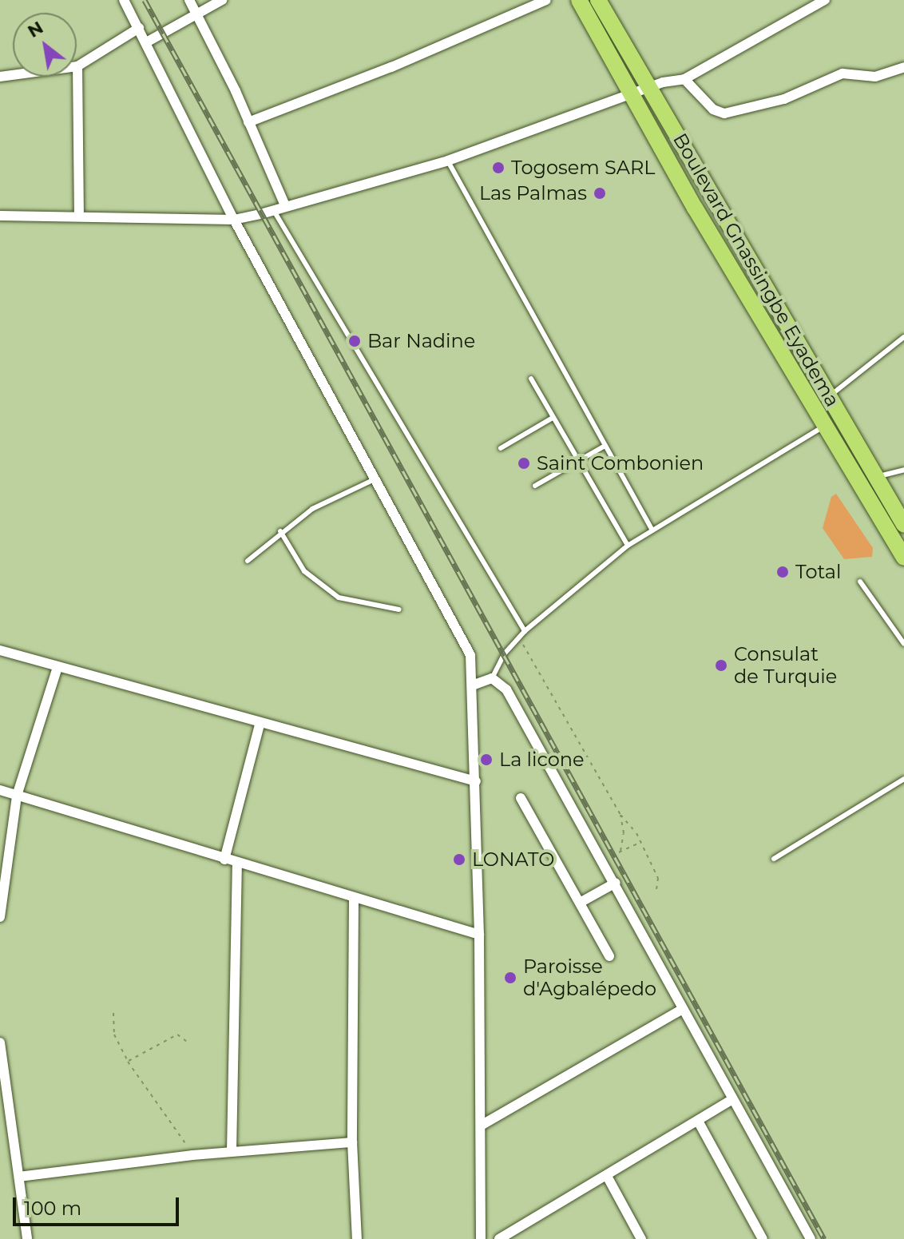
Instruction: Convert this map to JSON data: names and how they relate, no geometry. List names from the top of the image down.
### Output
{
  "streets": {
    "highway": ["Boulevard Gnassingbe Eyadema"]
  },
  "places": [
    "Togosem SARL",
    "Las Palmas",
    "Bar Nadine",
    "Saint Combonien",
    "Total",
    "Consulat de Turquie",
    "La licone",
    "LONATO",
    "Paroisse d'Agbalépedo"
  ],
  "scale_bar": "100 m",
  "north": "top left"
}
